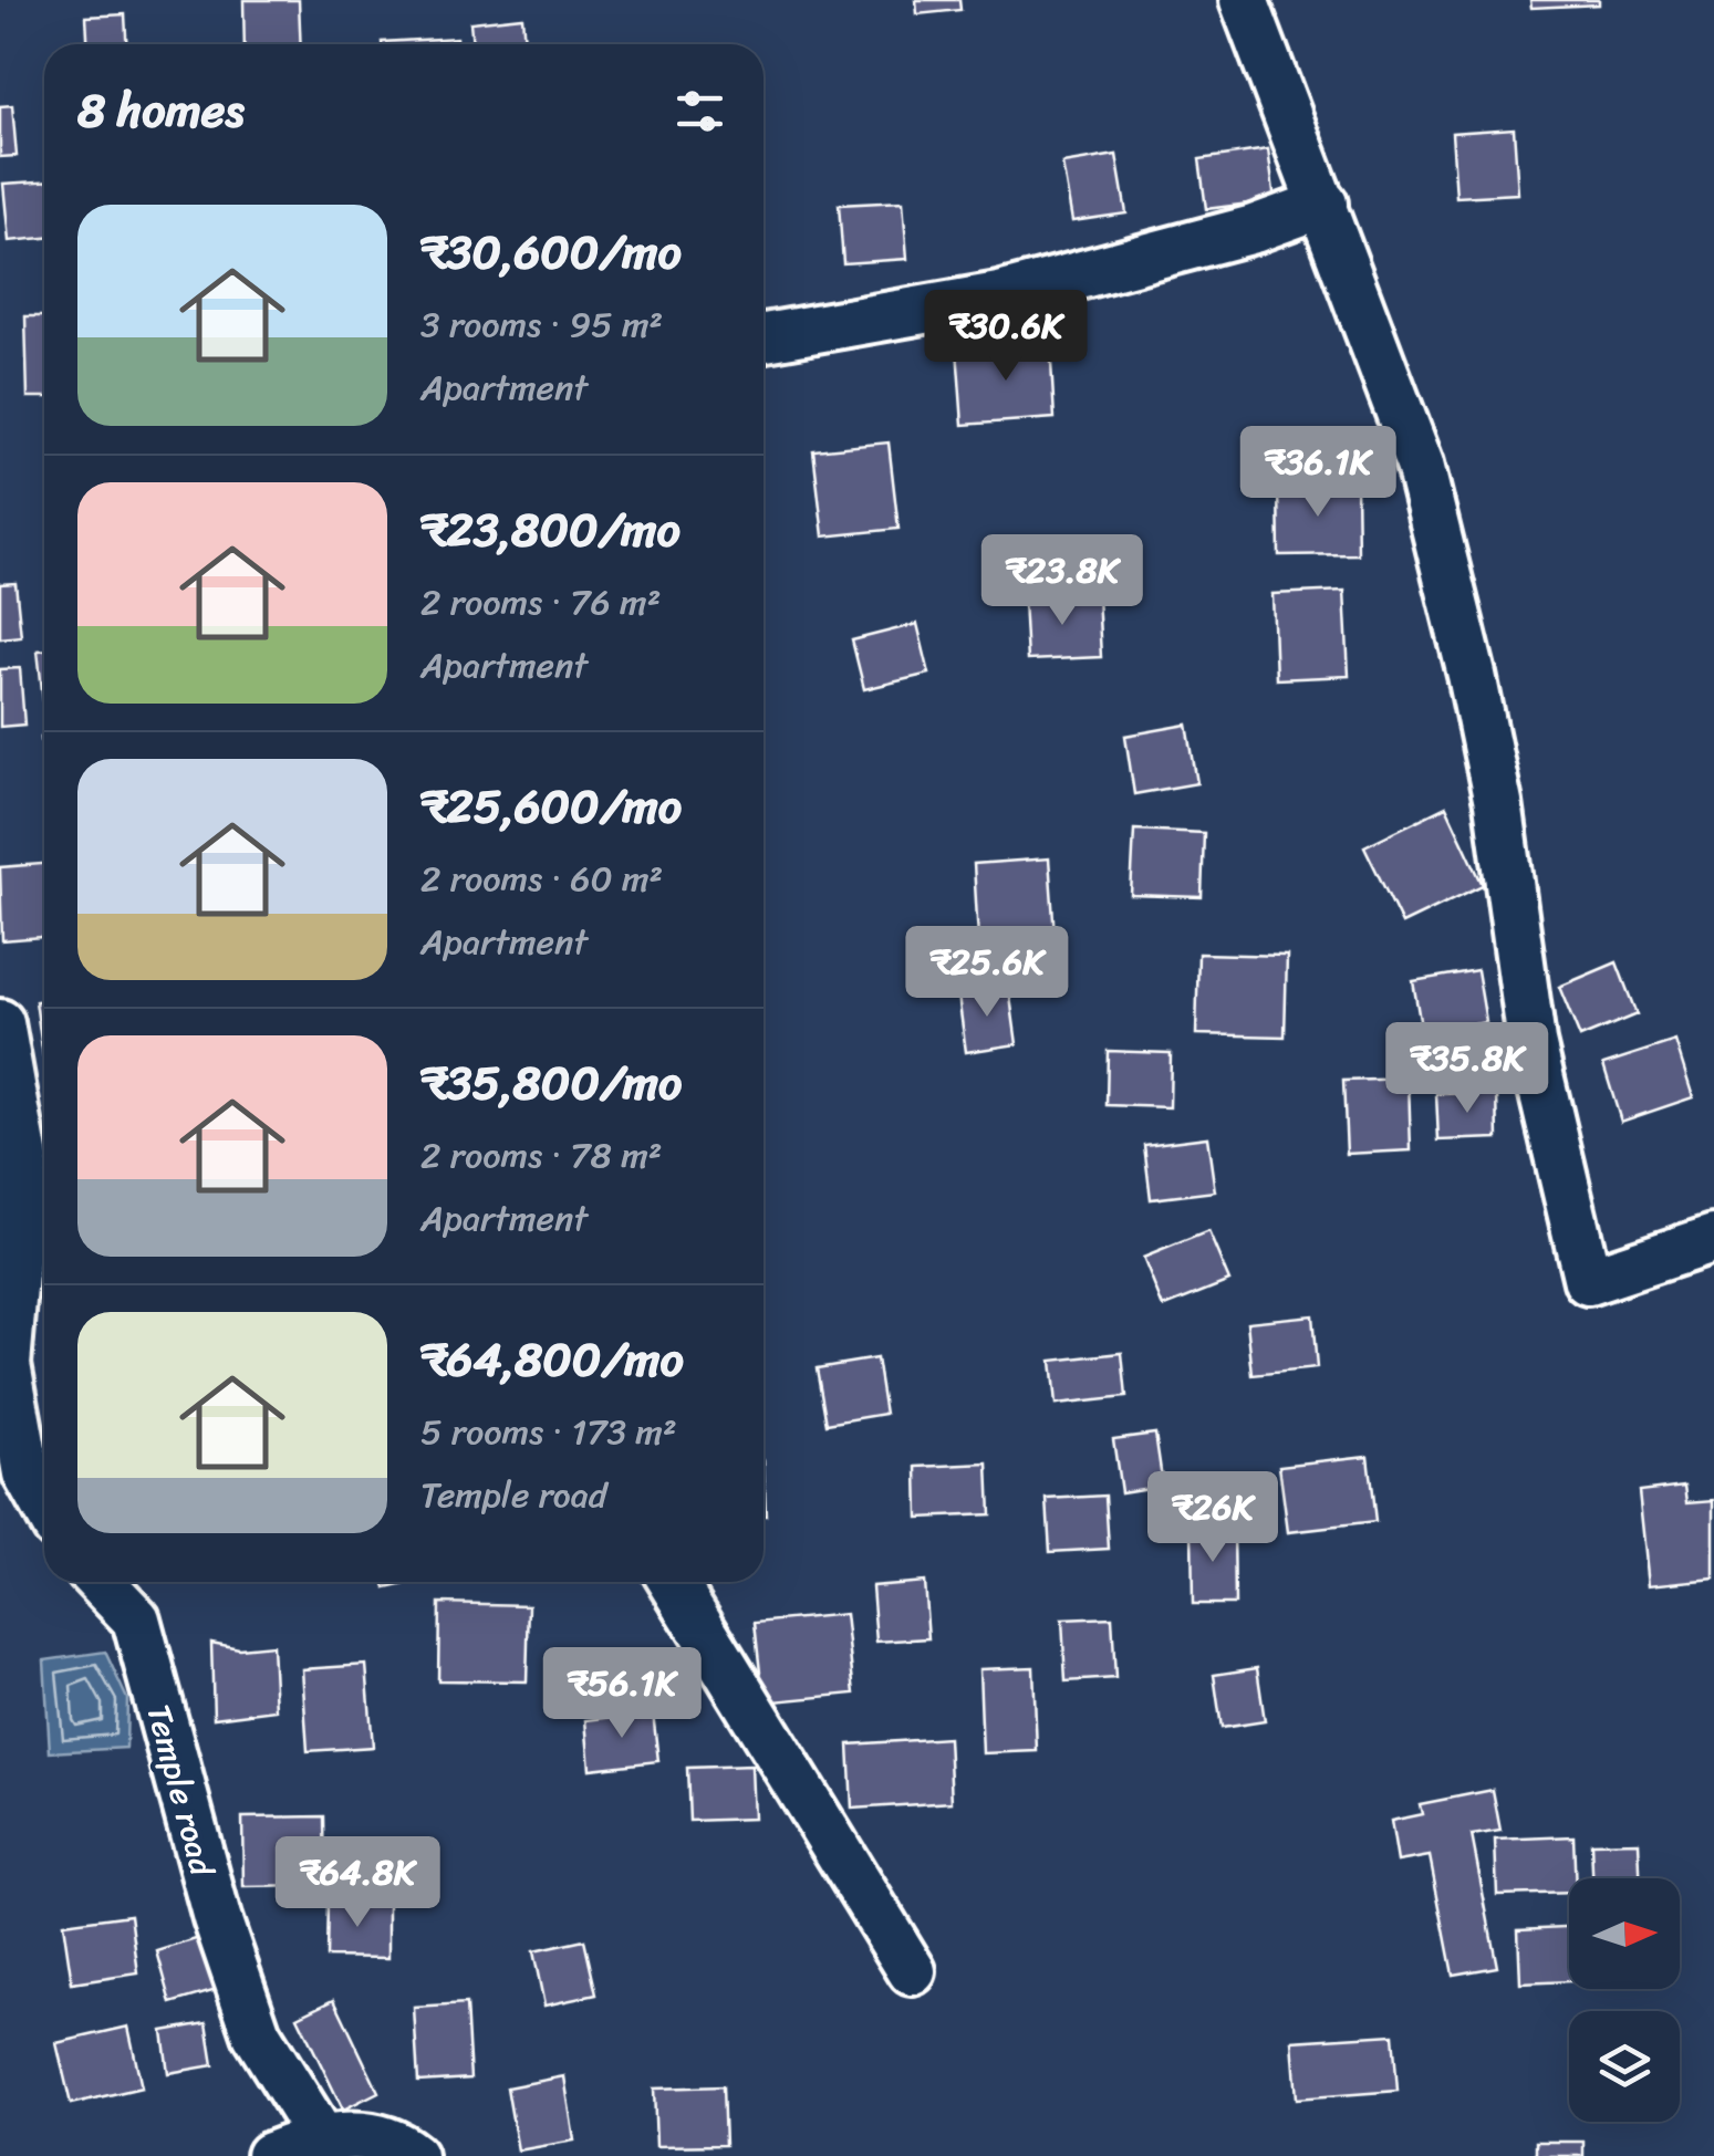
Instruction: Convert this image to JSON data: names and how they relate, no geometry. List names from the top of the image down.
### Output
{
  "streets": {
    "street": ["Temple road"]
  },
  "north": "right",
  "page": {
    "heading": "8 homes",
    "list": [
      {
        "name": "₹30,600/mo",
        "note": "3 rooms · 95 m² · Apartment"
      },
      {
        "name": "₹23,800/mo",
        "note": "2 rooms · 76 m² · Apartment"
      },
      {
        "name": "₹25,600/mo",
        "note": "2 rooms · 60 m² · Apartment"
      },
      {
        "name": "₹35,800/mo",
        "note": "2 rooms · 78 m² · Apartment"
      },
      {
        "name": "₹64,800/mo",
        "note": "5 rooms · 173 m² · Temple road"
      }
    ],
    "price": [
      "₹30.6K",
      "₹36.1K",
      "₹23.8K",
      "₹25.6K",
      "₹35.8K",
      "₹26K",
      "₹56.1K",
      "₹64.8K"
    ]
  }
}
